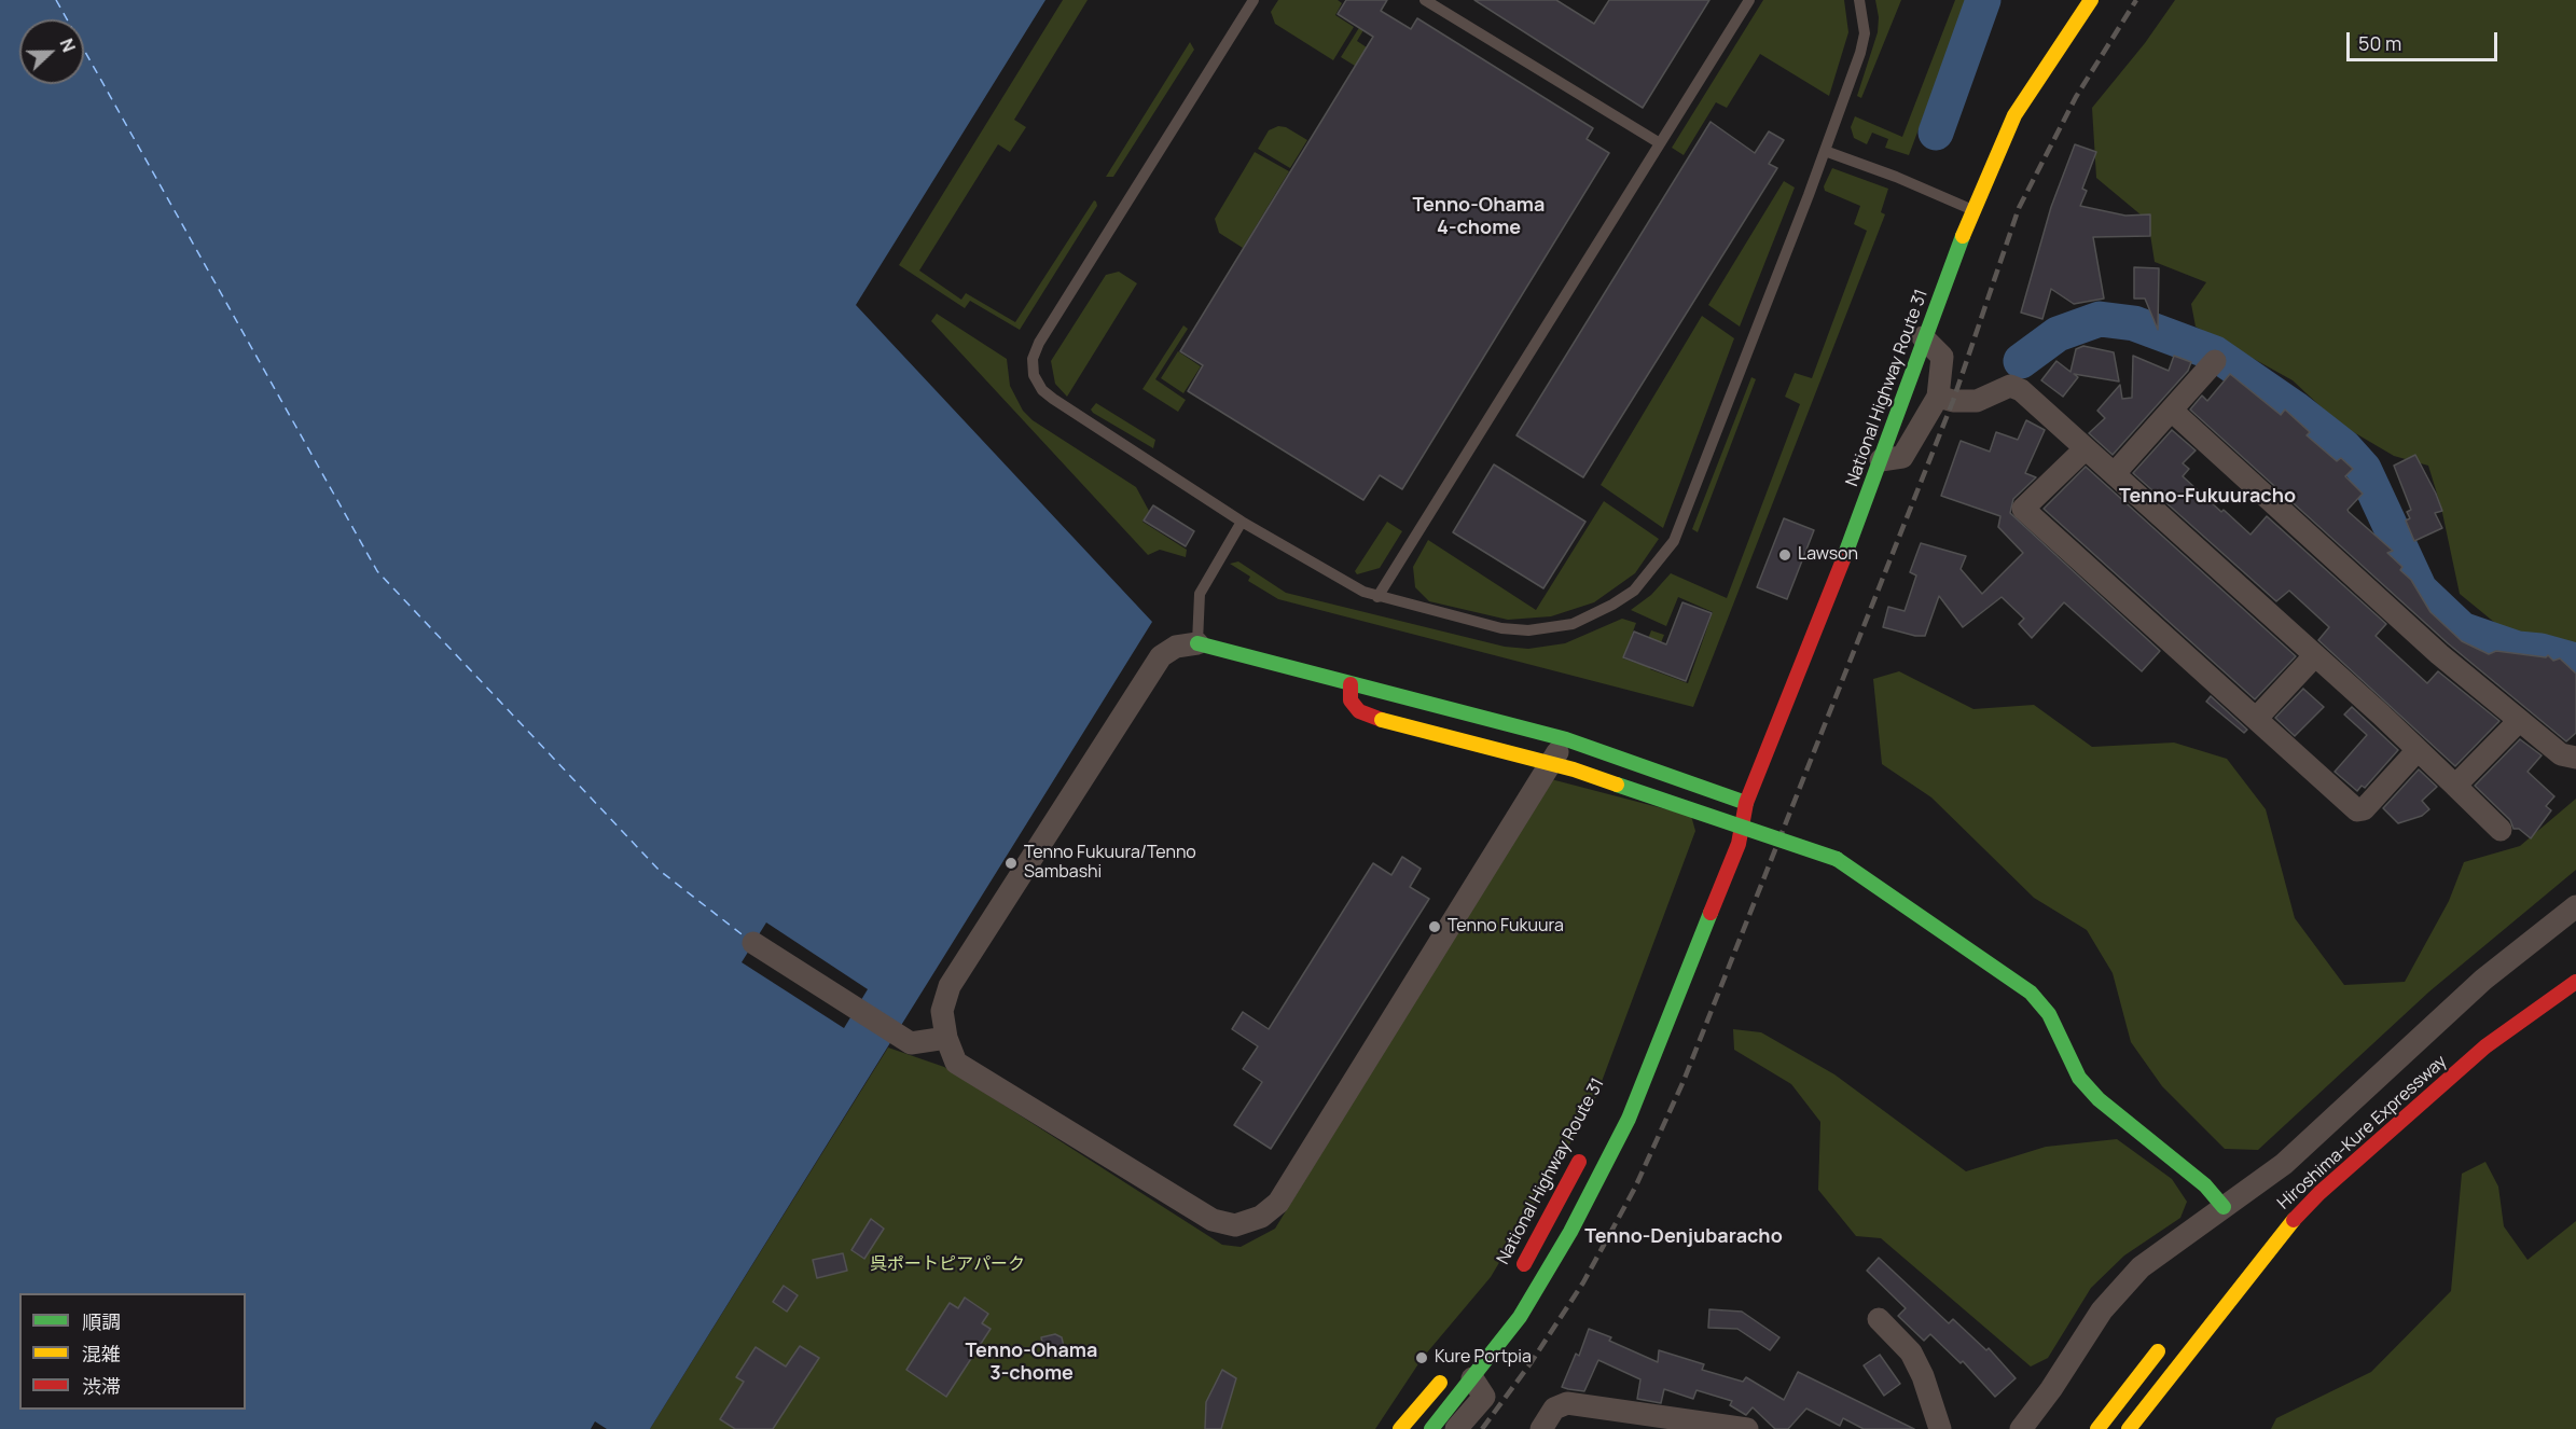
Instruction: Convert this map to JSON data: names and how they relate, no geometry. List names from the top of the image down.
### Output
{
  "streets": {
    "main road": ["National Highway Route 31", "Hiroshima-Kure Expressway"]
  },
  "districts": [
    "Tenno-Ohama 4-chome",
    "Tenno-Fukuuracho",
    "Tenno-Denjubaracho",
    "Tenno-Ohama 3-chome"
  ],
  "parks": ["呉ポートピアパーク"],
  "places": [
    "Lawson",
    "Tenno Fukuura/Tenno Sambashi",
    "Tenno Fukuura",
    "Kure Portpia"
  ],
  "legend": ["順調", "混雑", "渋滞"],
  "scale_bar": "50 m",
  "north": "right"
}
